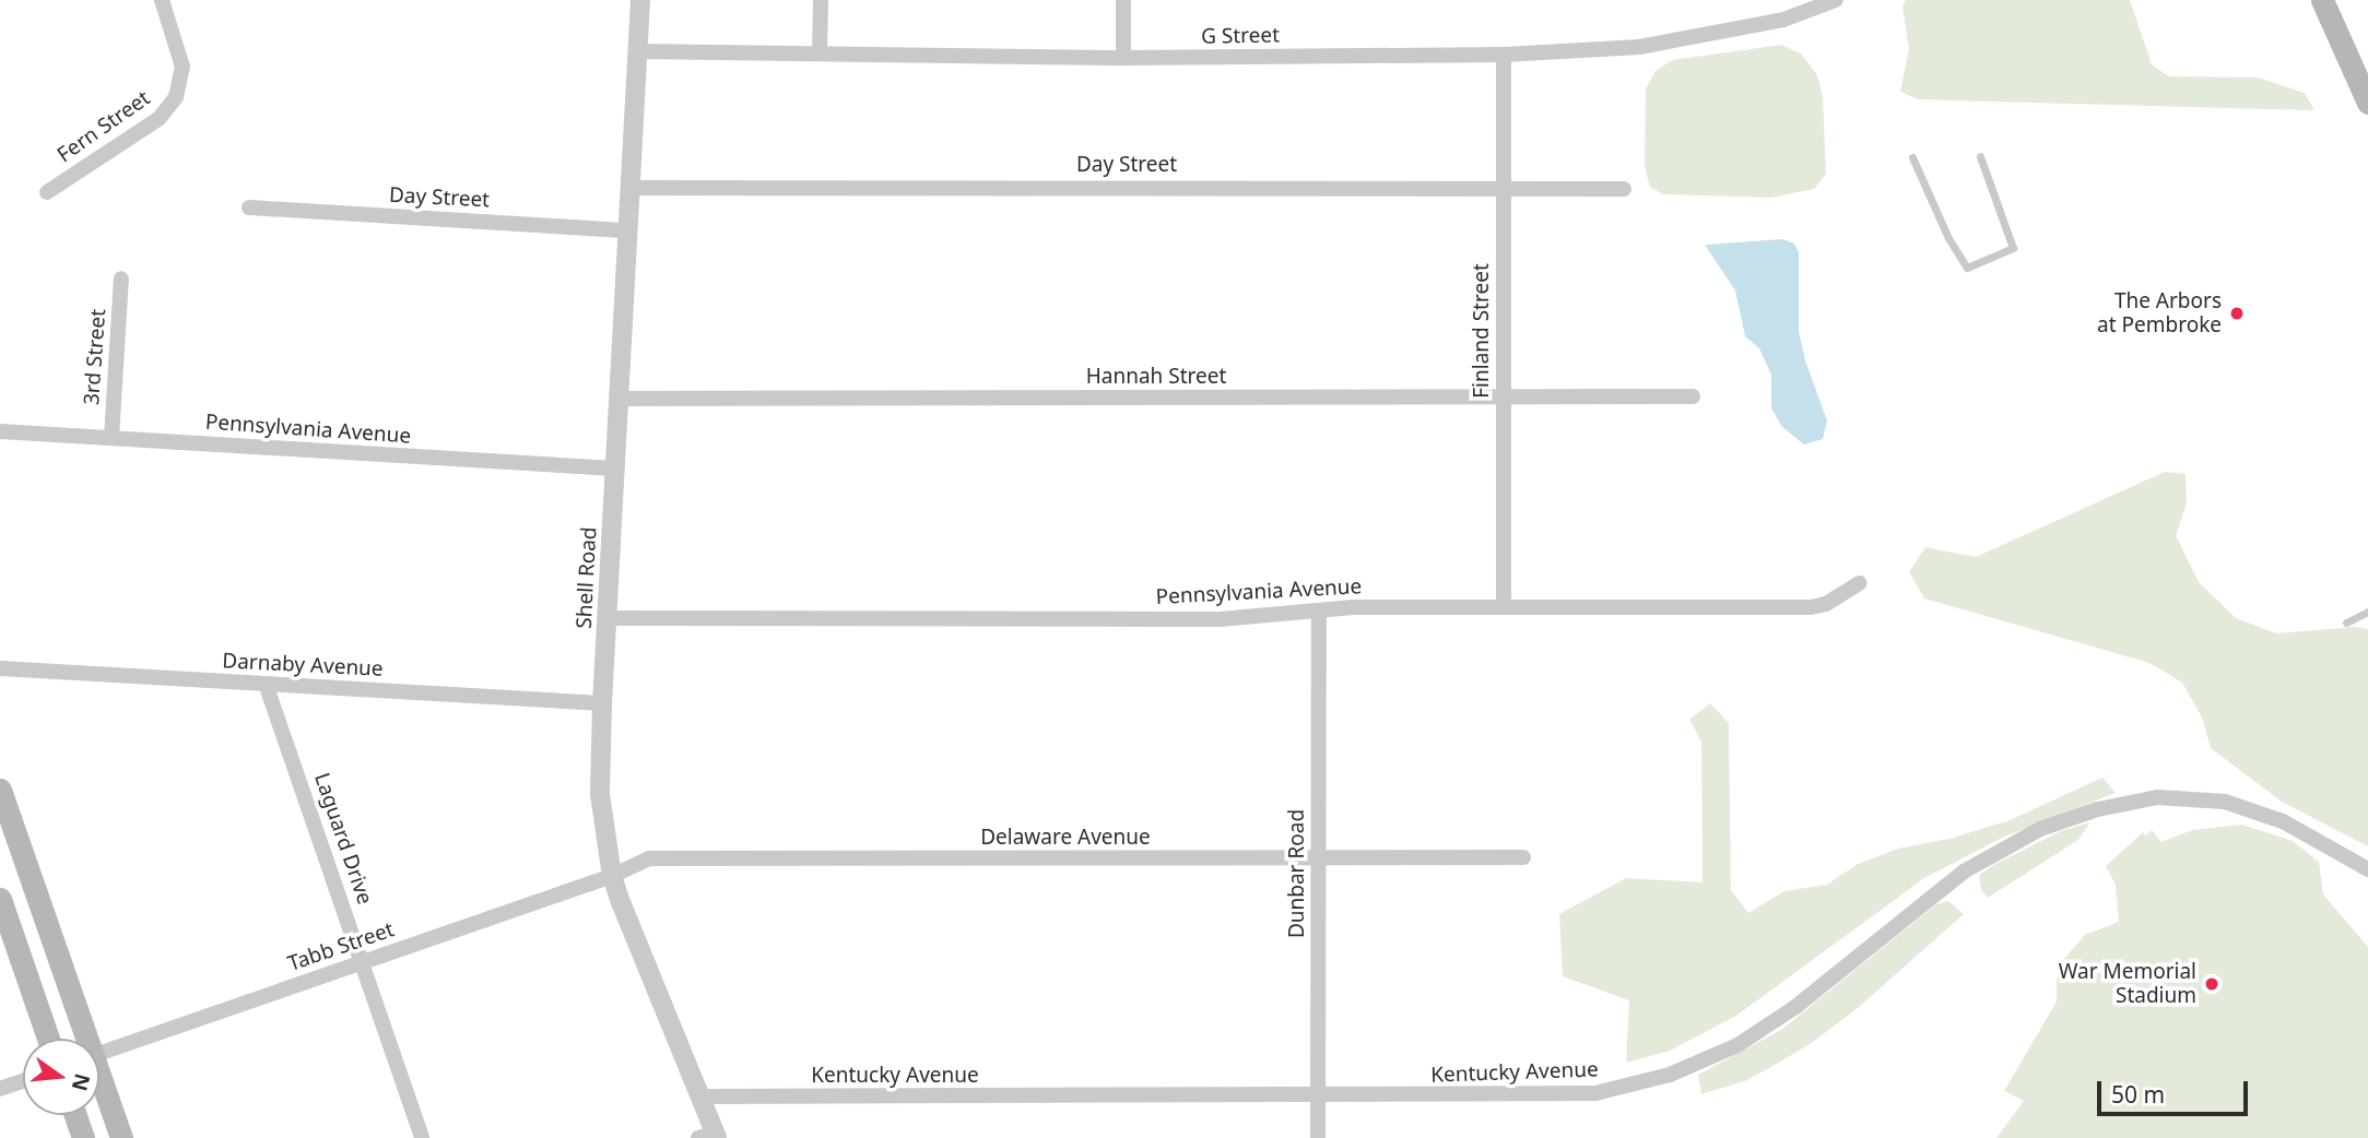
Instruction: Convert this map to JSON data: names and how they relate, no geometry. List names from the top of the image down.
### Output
{
  "streets": {
    "street": [
      "G Street",
      "Fern Street",
      "Day Street",
      "Finland Street",
      "3rd Street",
      "Hannah Street",
      "Pennsylvania Avenue",
      "Shell Road",
      "Darnaby Avenue",
      "Delaware Avenue",
      "Laguard Drive",
      "Dunbar Road",
      "Tabb Street",
      "Kentucky Avenue"
    ]
  },
  "crossings": [
    ["G Street", "Finland Street"],
    ["G Street", "Shell Road"],
    ["Day Street", "Finland Street"],
    ["Day Street", "Shell Road"],
    ["Finland Street", "Hannah Street"],
    ["Finland Street", "Pennsylvania Avenue"],
    ["3rd Street", "Pennsylvania Avenue"],
    ["Hannah Street", "Shell Road"],
    ["Pennsylvania Avenue", "Shell Road"],
    ["Pennsylvania Avenue", "Dunbar Road"],
    ["Shell Road", "Darnaby Avenue"],
    ["Shell Road", "Delaware Avenue"],
    ["Shell Road", "Tabb Street"],
    ["Shell Road", "Kentucky Avenue"],
    ["Darnaby Avenue", "Laguard Drive"],
    ["Delaware Avenue", "Dunbar Road"],
    ["Delaware Avenue", "Tabb Street"],
    ["Laguard Drive", "Tabb Street"],
    ["Dunbar Road", "Kentucky Avenue"]
  ],
  "places": ["The Arbors at Pembroke", "War Memorial Stadium"],
  "scale_bar": "50 m",
  "north": "right"
}
